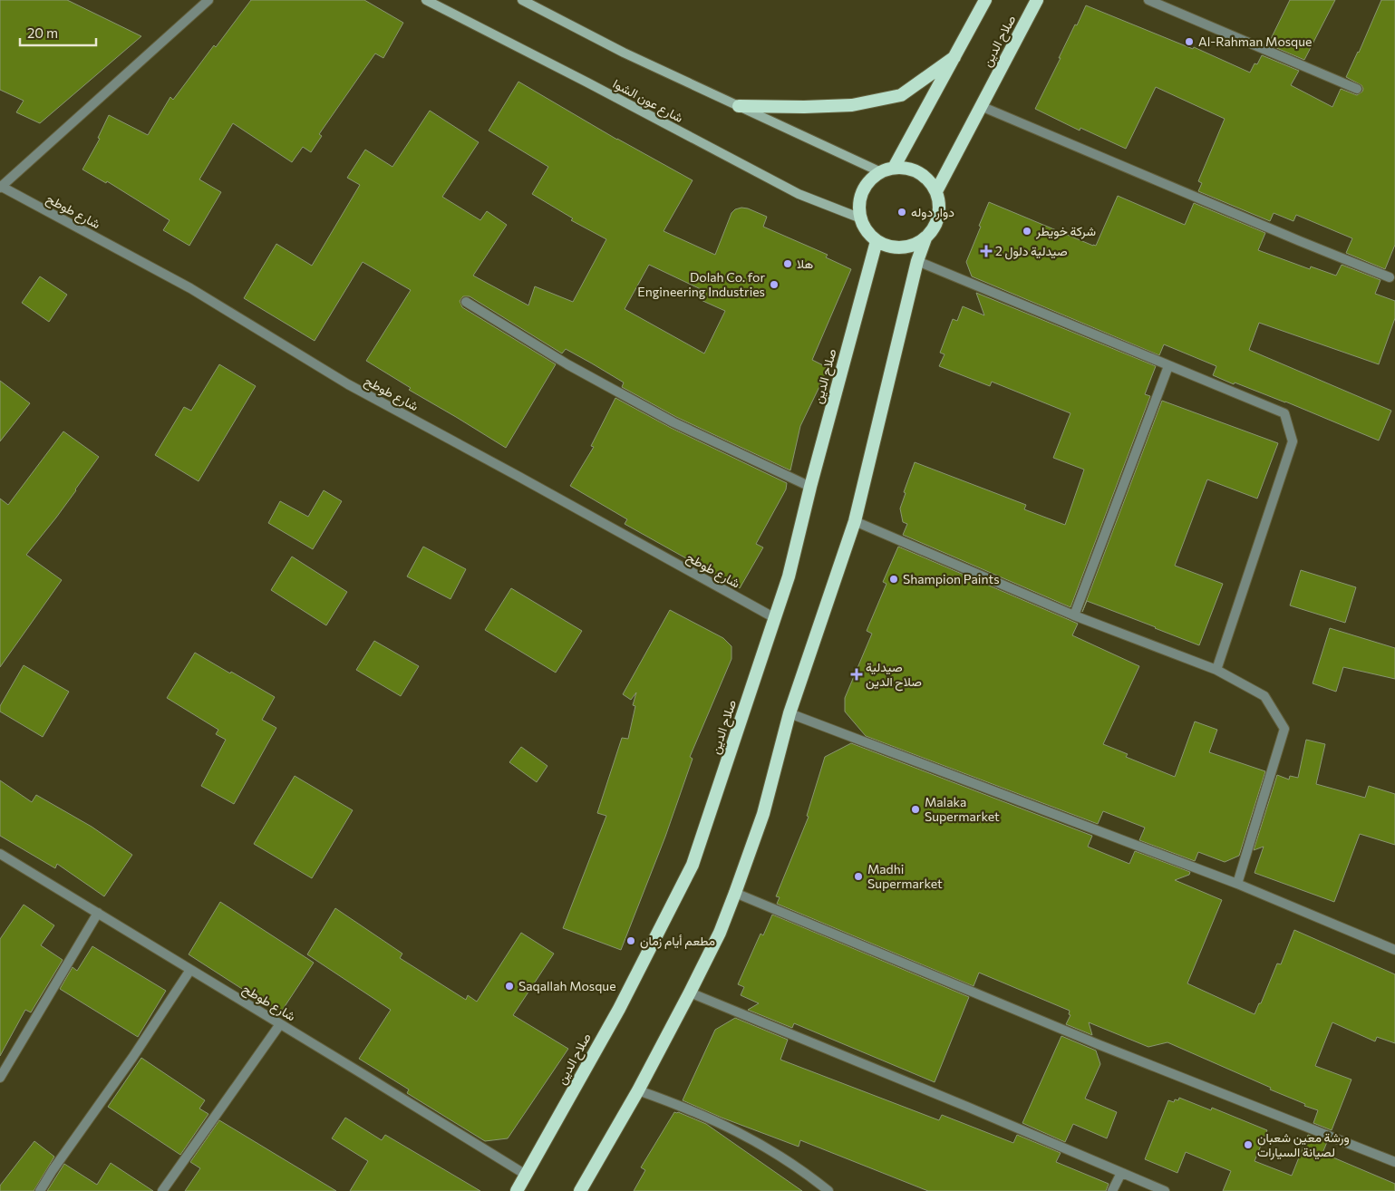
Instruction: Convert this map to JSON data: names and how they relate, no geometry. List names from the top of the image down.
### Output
{
  "streets": {
    "highway": ["صلاح الدين"],
    "main road": ["شارع عون الشوا"],
    "street": ["شارع طوطح"]
  },
  "crossings": [
    ["صلاح الدين", "شارع عون الشوا"],
    ["صلاح الدين", "شارع طوطح"]
  ],
  "places": {
    "other": [
      "Al-Rahman Mosque",
      "دوار دوله",
      "شركة خويطر",
      "هلا",
      "Dolah Co. for Engineering Industries",
      "Shampion Paints",
      "Malaka Supermarket",
      "Madhi Supermarket",
      "مطعم أيام زمان",
      "Saqallah Mosque",
      "ورشة معين شعبان لصيانة السيارات"
    ],
    "health": ["صيدلية دلول 2", "صيدلية صلاح الدين"]
  },
  "scale_bar": "20 m"
}
